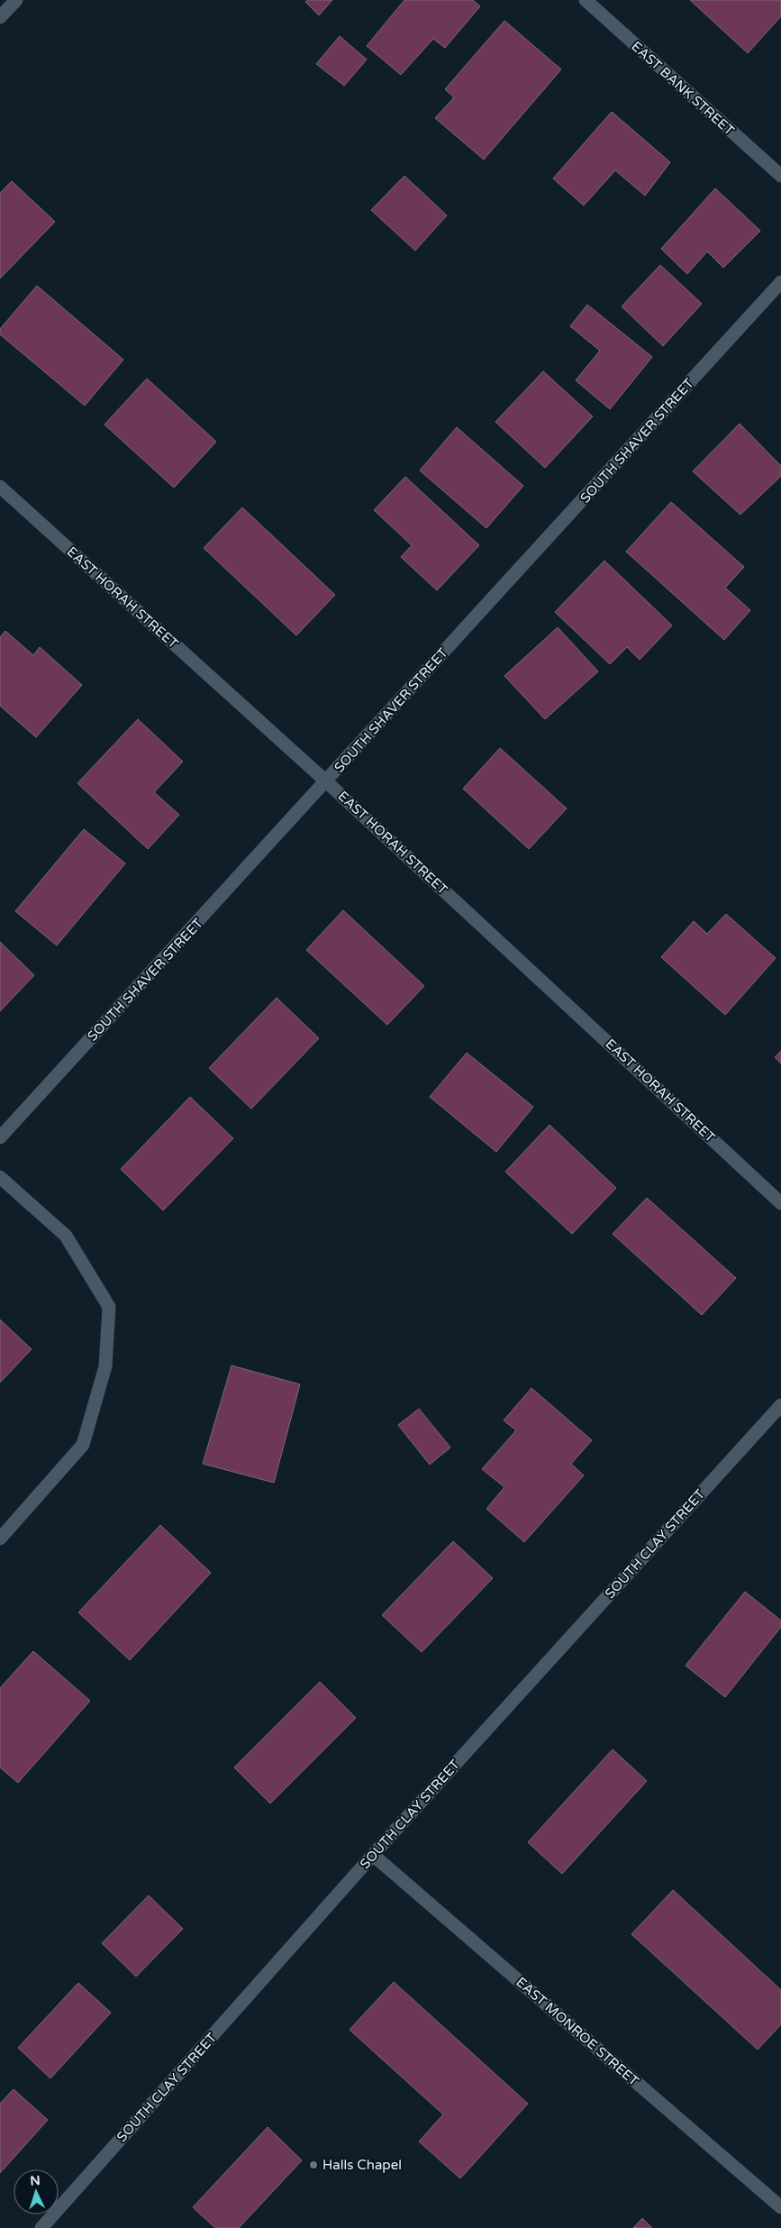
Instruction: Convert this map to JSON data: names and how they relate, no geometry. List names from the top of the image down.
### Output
{
  "streets": {
    "street": [
      "EAST BANK STREET",
      "SOUTH SHAVER STREET",
      "EAST HORAH STREET",
      "SOUTH CLAY STREET",
      "EAST MONROE STREET"
    ]
  },
  "crossings": [
    ["SOUTH SHAVER STREET", "EAST HORAH STREET"],
    ["SOUTH CLAY STREET", "EAST MONROE STREET"]
  ],
  "places": ["Halls Chapel"],
  "north": "top"
}
